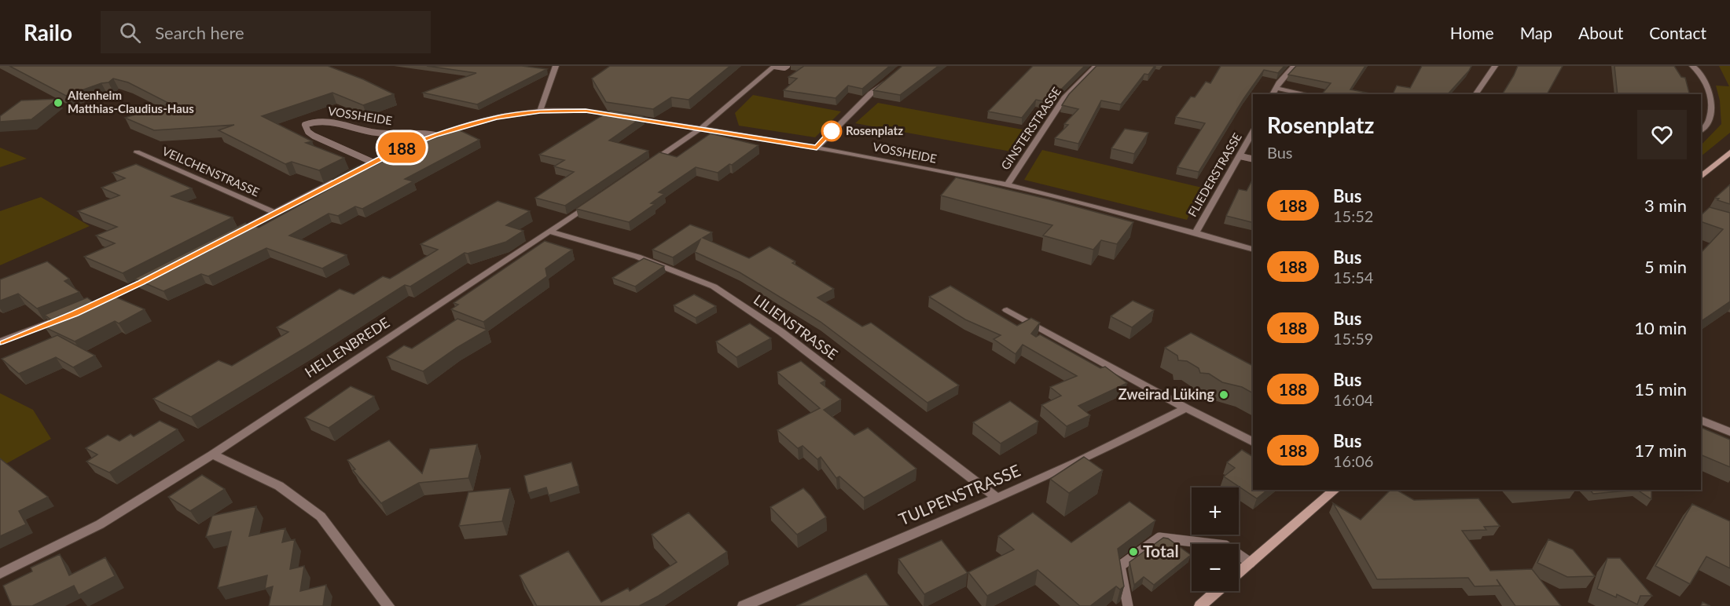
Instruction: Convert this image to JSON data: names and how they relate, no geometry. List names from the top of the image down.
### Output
{
  "streets": {
    "street": [
      "VOSSHEIDE",
      "GINSTERSTRASSE",
      "VEILCHENSTRASSE",
      "FLIEDERSTRASSE",
      "LILIENSTRASSE",
      "HELLENBREDE",
      "TULPENSTRASSE"
    ]
  },
  "crossings": [
    ["VOSSHEIDE", "GINSTERSTRASSE"],
    ["VOSSHEIDE", "VEILCHENSTRASSE"],
    ["VOSSHEIDE", "FLIEDERSTRASSE"],
    ["LILIENSTRASSE", "HELLENBREDE"],
    ["LILIENSTRASSE", "TULPENSTRASSE"]
  ],
  "places": [
    "Altenheim Matthias-Claudius-Haus",
    "Rosenplatz",
    "Zweirad Lüking",
    "Total"
  ],
  "lines": ["bus line 188"],
  "page": {
    "header": "Railo",
    "search": "Search here",
    "nav": [
      "Home",
      "Map",
      "About",
      "Contact"
    ],
    "on_map": "188",
    "heading": ["Rosenplatz", "Bus"],
    "list": [
      {
        "mark": "188",
        "name": "Bus",
        "note": "15:52",
        "value": "3 min"
      },
      {
        "mark": "188",
        "name": "Bus",
        "note": "15:54",
        "value": "5 min"
      },
      {
        "mark": "188",
        "name": "Bus",
        "note": "15:59",
        "value": "10 min"
      },
      {
        "mark": "188",
        "name": "Bus",
        "note": "16:04",
        "value": "15 min"
      },
      {
        "mark": "188",
        "name": "Bus",
        "note": "16:06",
        "value": "17 min"
      }
    ],
    "map_buttons": ["+", "−"]
  }
}
